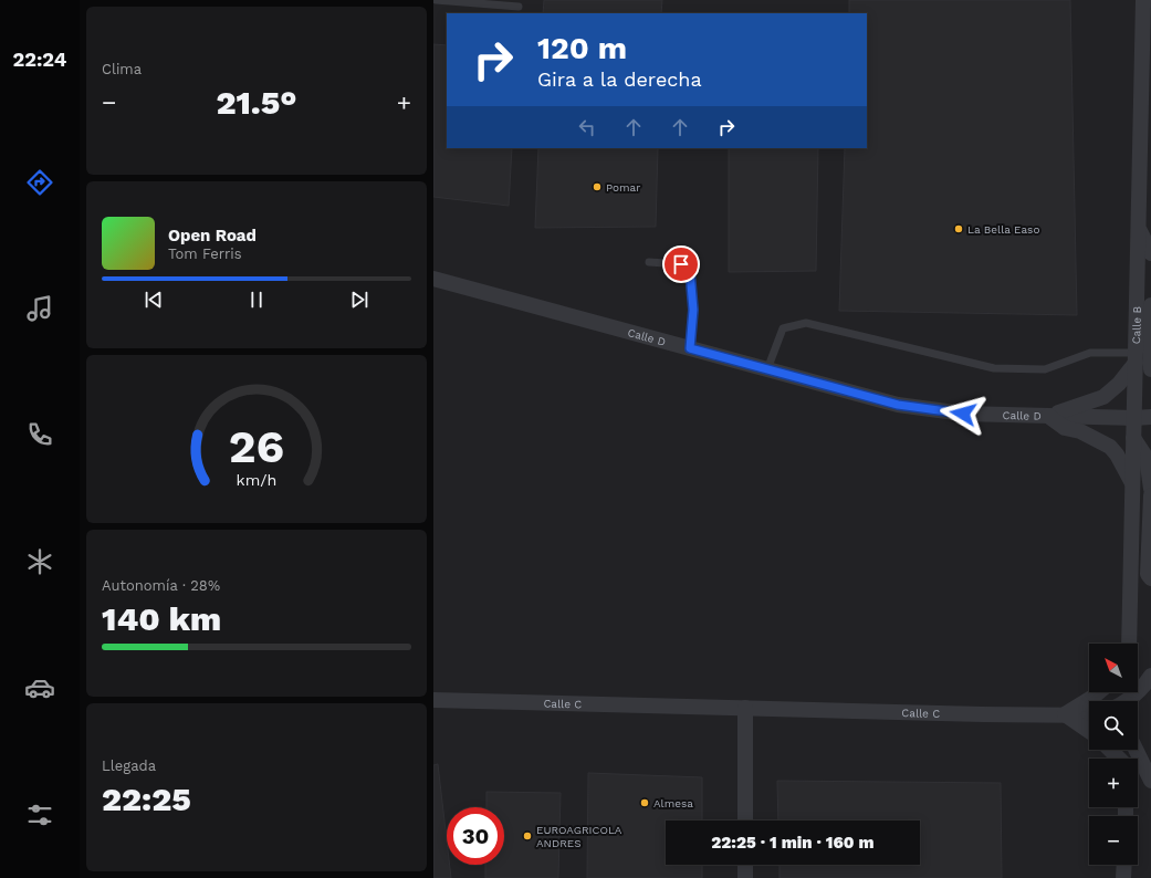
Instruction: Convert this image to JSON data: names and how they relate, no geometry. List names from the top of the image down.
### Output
{
  "streets": {
    "street": ["Calle B", "Calle D", "Calle C"]
  },
  "crossings": [
    ["Calle B", "Calle D"]
  ],
  "places": [
    "Pomar",
    "La Bella Easo",
    "Almesa",
    "EUROAGRICOLA ANDRES"
  ],
  "north": "top left",
  "page": {
    "tabs": "22:24",
    "tile": [
      "Clima",
      ["Autonomía · 28%", "140 km"],
      ["Llegada", "22:25"]
    ],
    "turn": ["120 m", "Gira a la derecha"],
    "heat": ["−", "21.5°", "+"],
    "song": ["Open Road", "Tom Ferris"],
    "map_buttons": ["+", "−"],
    "limit": "30",
    "trip": "22:25 · 1 min · 160 m",
    "gauge": ["26", "km/h"]
  }
}
